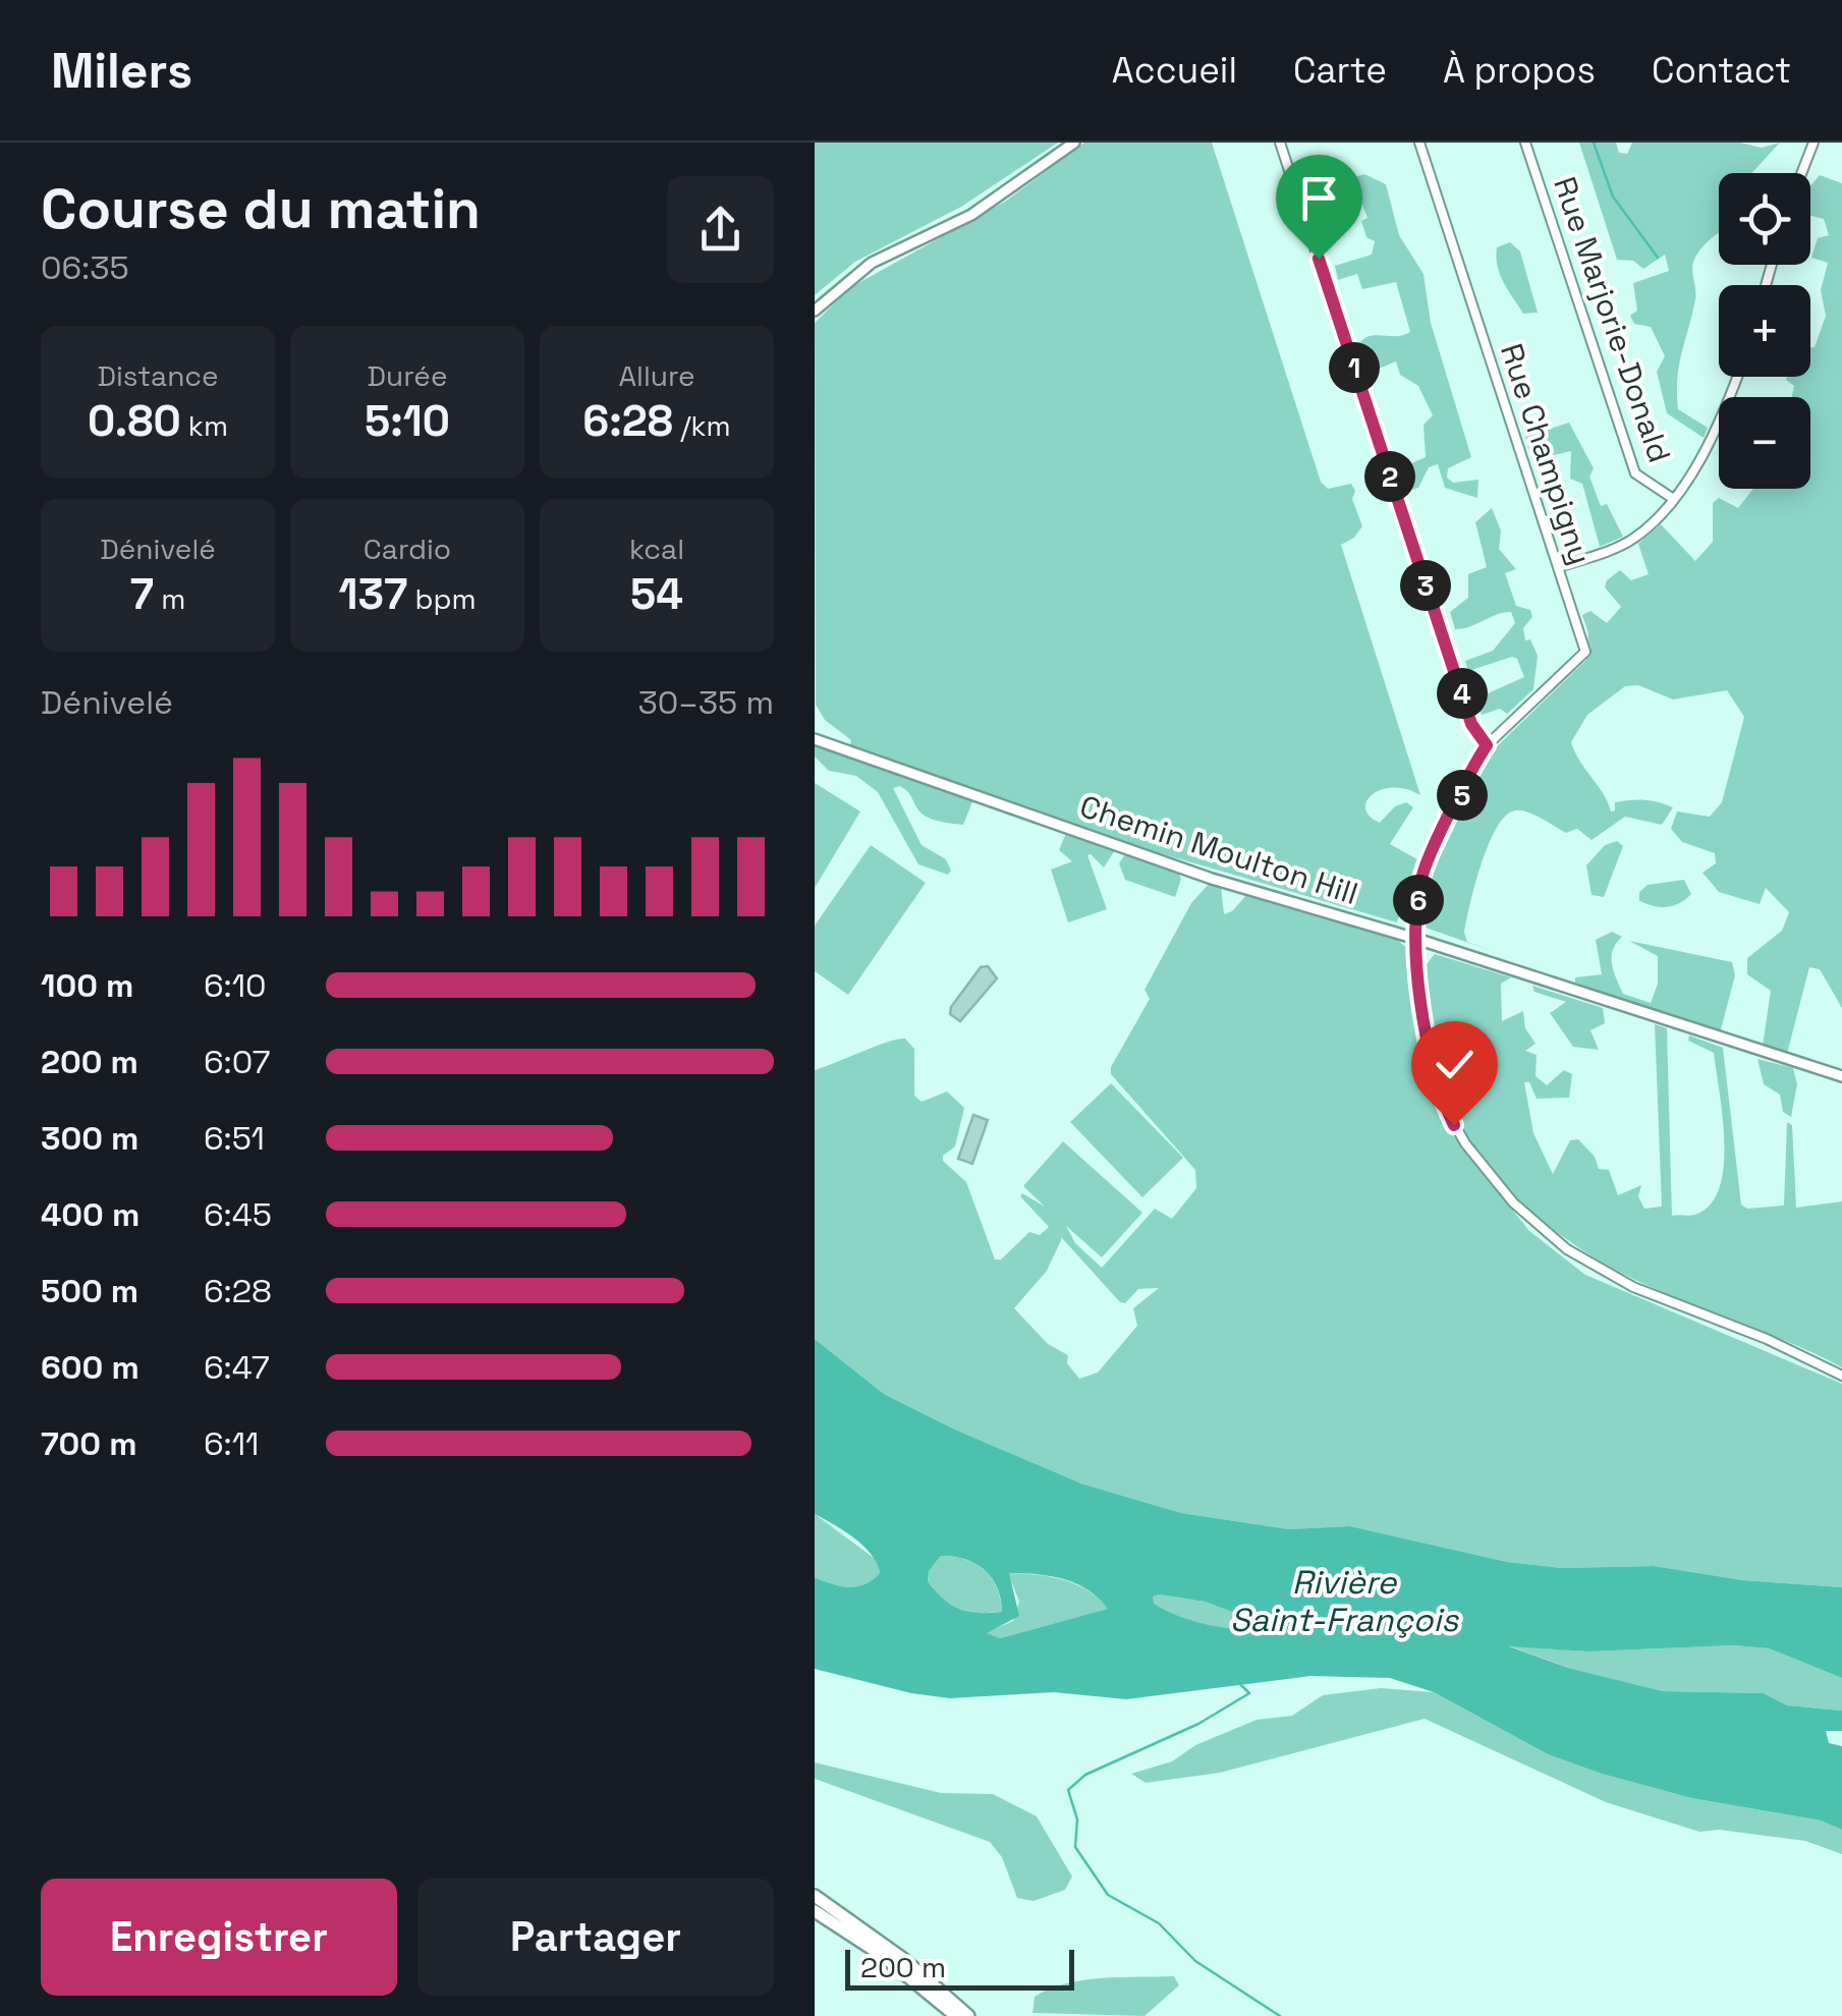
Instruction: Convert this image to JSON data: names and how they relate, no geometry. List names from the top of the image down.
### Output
{
  "streets": {
    "street": ["Rue Marjorie-Donald", "Rue Champigny", "Chemin Moulton Hill"]
  },
  "water": ["Rivière Saint-François"],
  "scale_bar": "200 m",
  "page": {
    "header": "Milers",
    "nav": [
      "Accueil",
      "Carte",
      "À propos",
      "Contact"
    ],
    "heading": ["Course du matin", "06:35"],
    "map_buttons": ["+", "−"],
    "stats": [
      ["Distance", "0.80 km"],
      ["Durée", "5:10"],
      ["Allure", "6:28 /km"],
      ["Dénivelé", "7 m"],
      ["Cardio", "137 bpm"],
      ["kcal", "54"]
    ],
    "pins": [
      "1",
      "2",
      "3",
      "4",
      "5",
      "6"
    ],
    "chart": ["Dénivelé", "30–35 m"],
    "list": [
      {
        "name": "100 m",
        "note": "6:10"
      },
      {
        "name": "200 m",
        "note": "6:07"
      },
      {
        "name": "300 m",
        "note": "6:51"
      },
      {
        "name": "400 m",
        "note": "6:45"
      },
      {
        "name": "500 m",
        "note": "6:28"
      },
      {
        "name": "600 m",
        "note": "6:47"
      },
      {
        "name": "700 m",
        "note": "6:11"
      }
    ],
    "buttons": ["Enregistrer", "Partager"],
    "scale": "200 m"
  }
}
